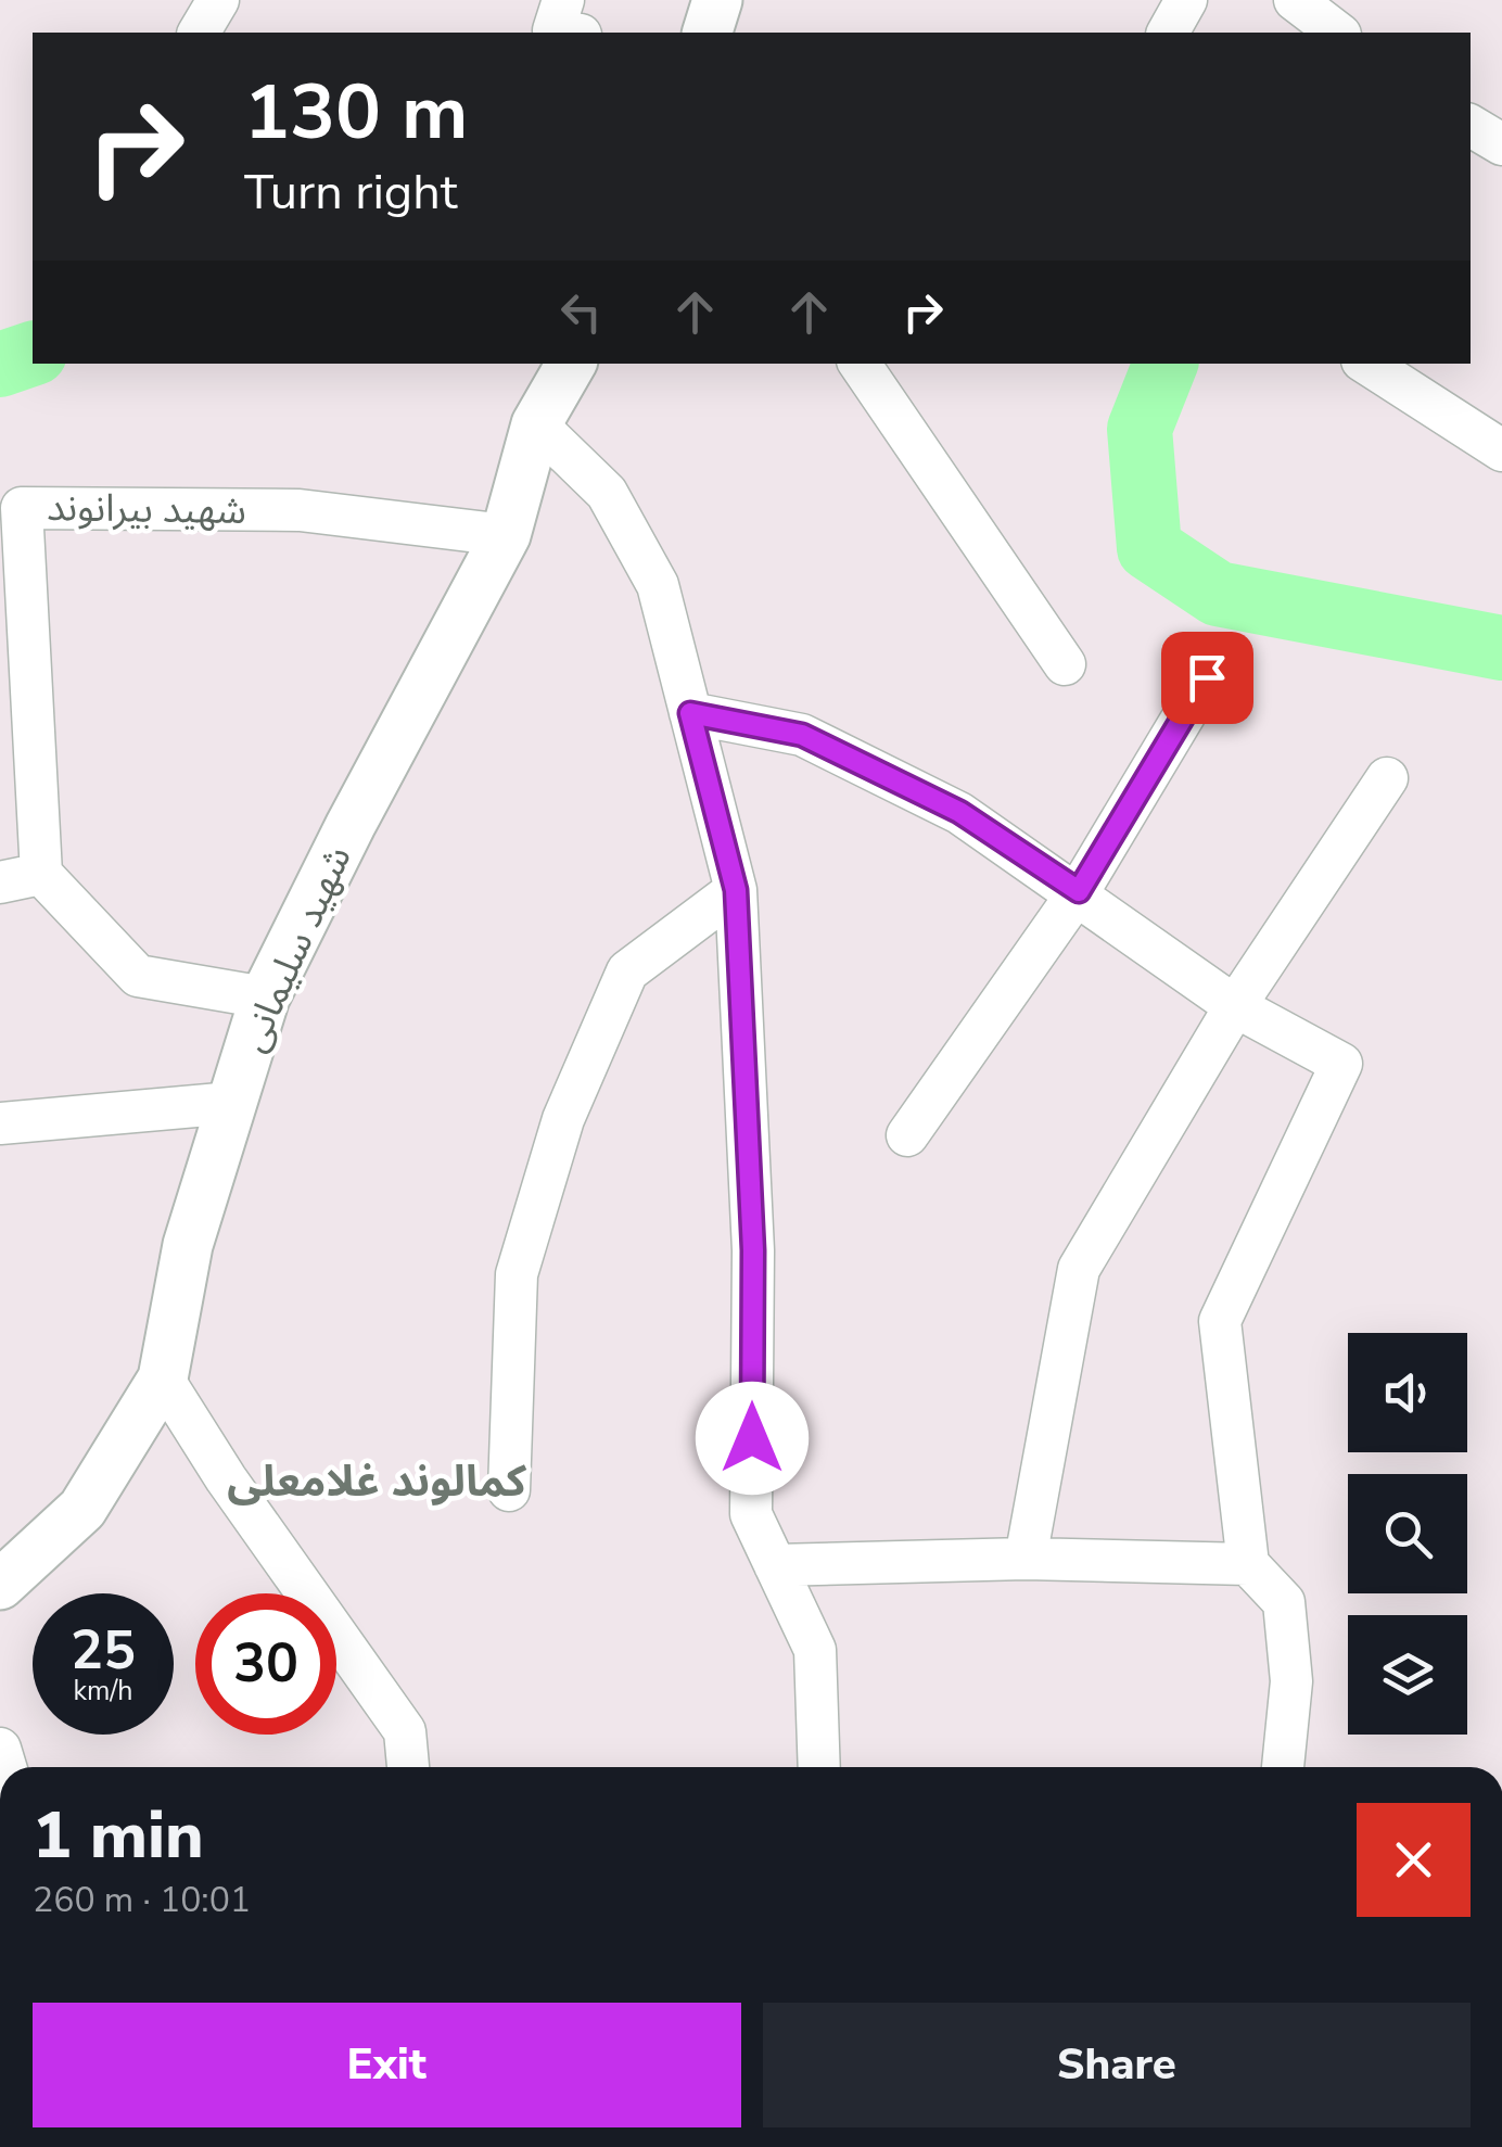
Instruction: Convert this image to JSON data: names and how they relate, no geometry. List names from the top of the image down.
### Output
{
  "streets": {
    "street": ["شهید بیرانوند", "شهید سلیمانی"]
  },
  "crossings": [
    ["شهید بیرانوند", "شهید سلیمانی"]
  ],
  "districts": ["کمالوند غلامعلی"],
  "page": {
    "turn": ["130 m", "Turn right"],
    "speed": "25 km/h",
    "limit": "30",
    "heading": ["1 min", "260 m · 10:01"],
    "buttons": ["Exit", "Share"]
  }
}
